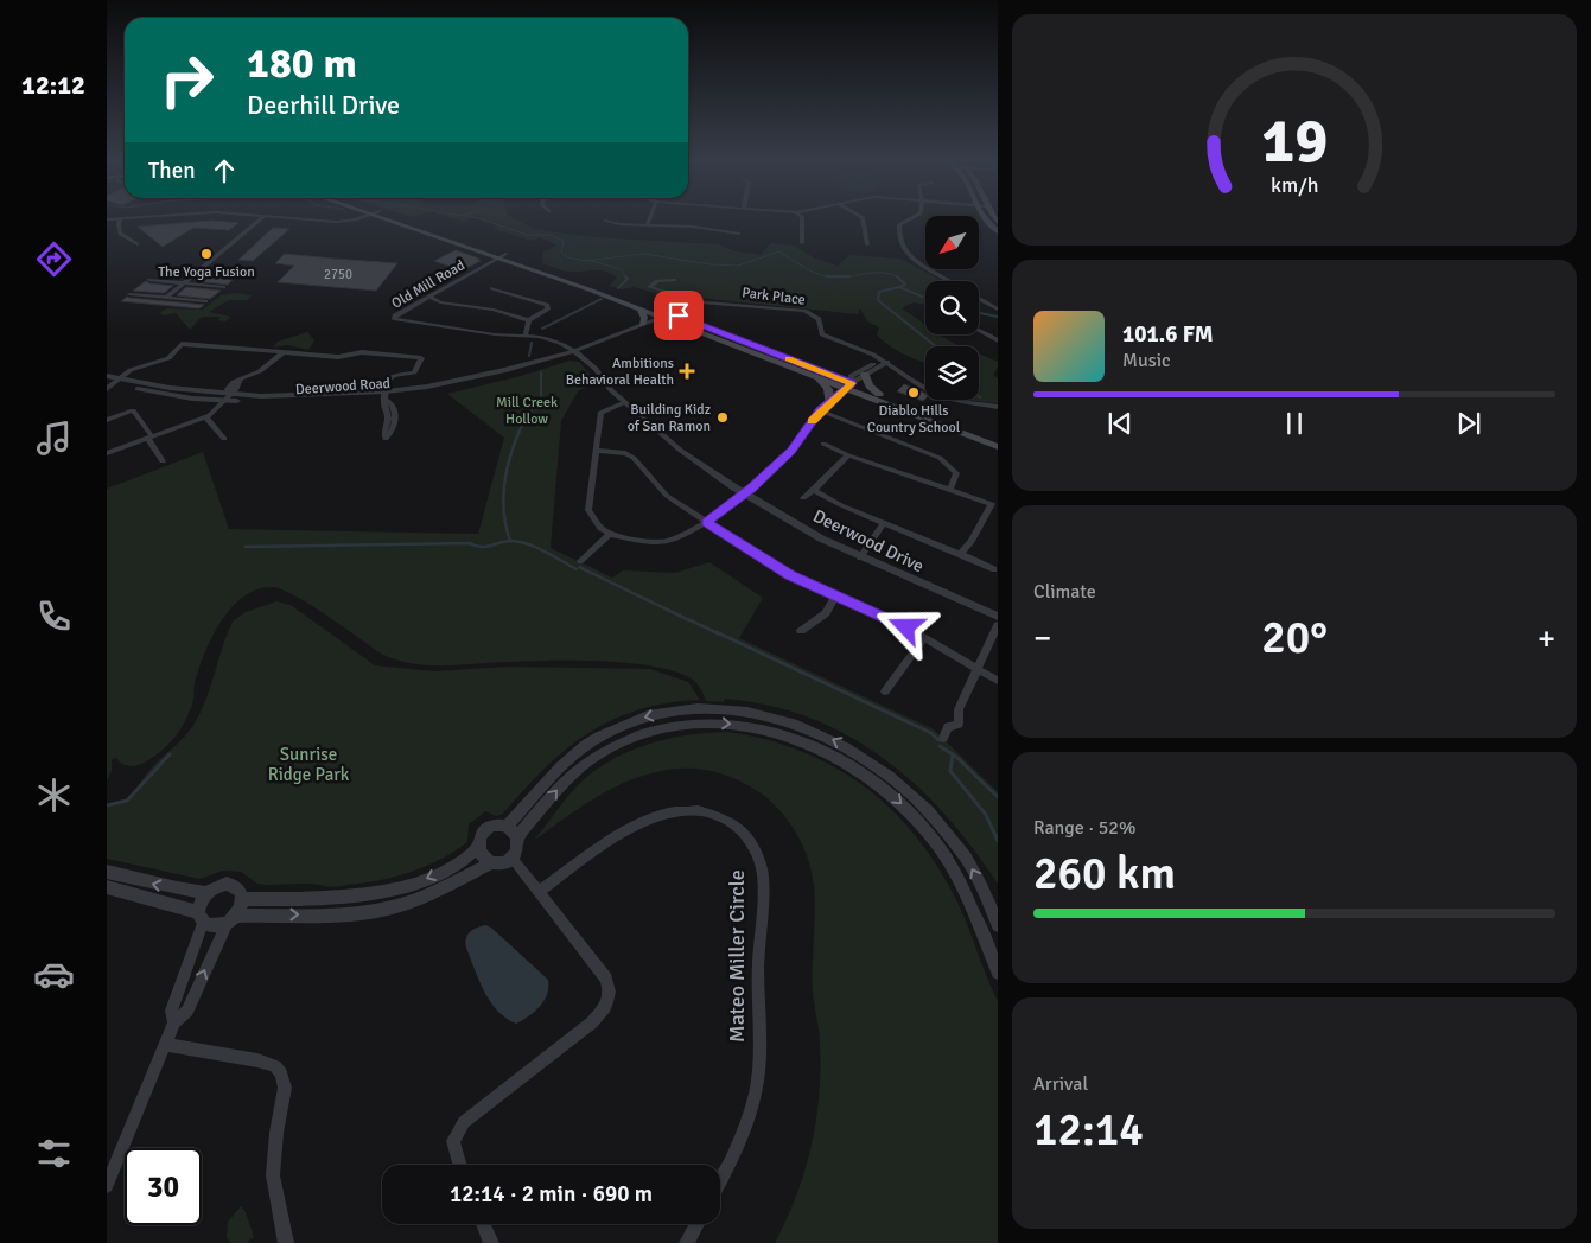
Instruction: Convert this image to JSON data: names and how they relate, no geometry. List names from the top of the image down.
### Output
{
  "streets": {
    "street": [
      "Old Mill Road",
      "Park Place",
      "Deerwood Road",
      "Deerwood Drive",
      "Mateo Miller Circle"
    ]
  },
  "crossings": [
    ["Old Mill Road", "Deerwood Drive"],
    ["Park Place", "Deerwood Road"],
    ["Deerwood Road", "Deerwood Drive"]
  ],
  "parks": ["Mill Creek Hollow", "Sunrise Ridge Park"],
  "places": {
    "other": ["The Yoga Fusion", "Diablo Hills Country School", "Building Kidz of San Ramon"],
    "health": ["Ambitions Behavioral Health"]
  },
  "house_numbers": ["2750"],
  "north": "bottom left",
  "page": {
    "tabs": "12:12",
    "turn": ["180 m", "Deerhill Drive"],
    "then": "Then",
    "song": ["101.6 FM", "Music"],
    "tile": [
      "Climate",
      ["Range · 52%", "260 km"],
      ["Arrival", "12:14"]
    ],
    "heat": ["−", "20°", "+"],
    "limit": "30",
    "trip": "12:14 · 2 min · 690 m",
    "gauge": ["19", "km/h"]
  }
}
